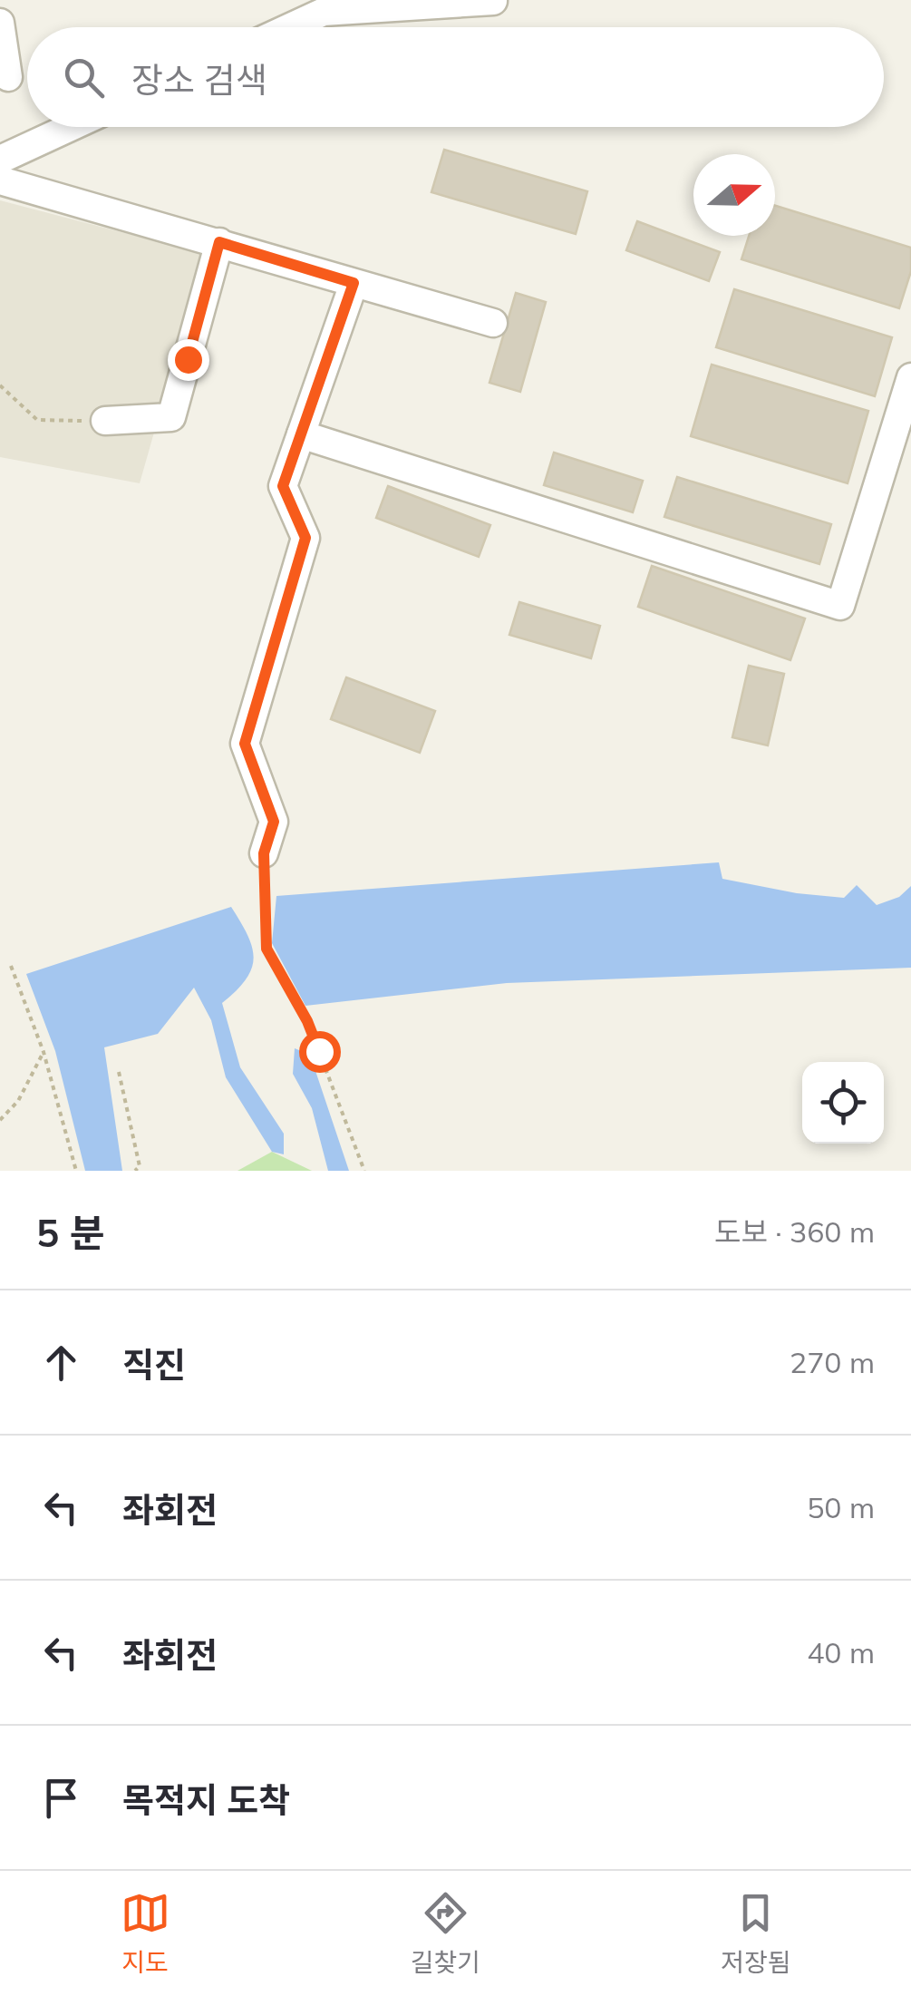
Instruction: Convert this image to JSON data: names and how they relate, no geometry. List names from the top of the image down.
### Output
{
  "north": "right",
  "page": {
    "search": "장소 검색",
    "heading": ["5 분", "도보 · 360 m"],
    "list": [
      ["직진", "270 m"],
      ["좌회전", "50 m"],
      ["좌회전", "40 m"],
      "목적지 도착"
    ],
    "nav": ["지도", "길찾기", "저장됨"]
  }
}
